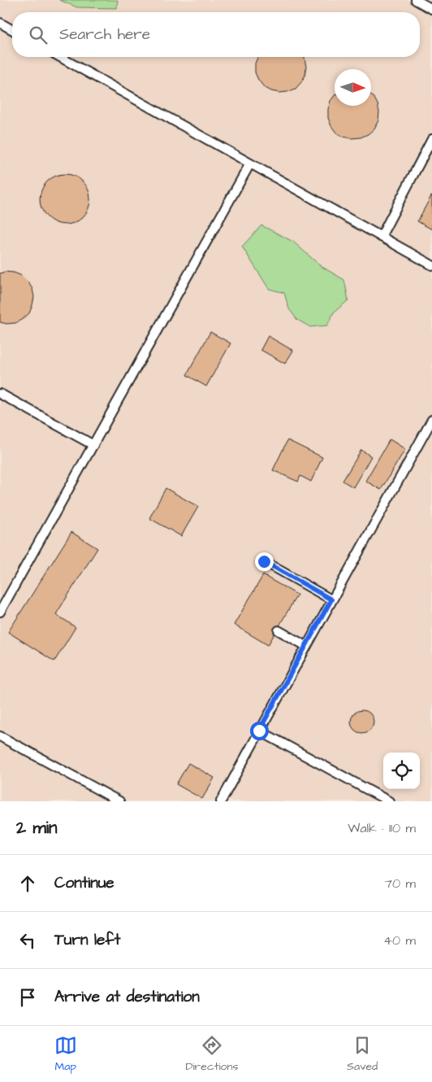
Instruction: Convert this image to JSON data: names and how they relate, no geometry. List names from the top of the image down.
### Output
{
  "north": "right",
  "page": {
    "search": "Search here",
    "heading": ["2 min", "Walk · 110 m"],
    "list": [
      ["Continue", "70 m"],
      ["Turn left", "40 m"],
      "Arrive at destination"
    ],
    "nav": ["Map", "Directions", "Saved"]
  }
}
